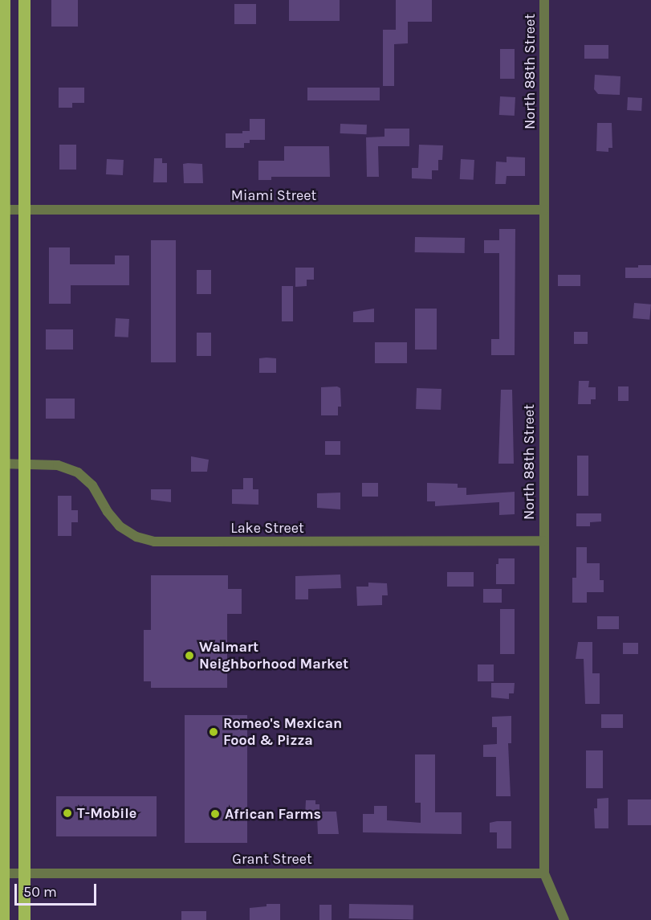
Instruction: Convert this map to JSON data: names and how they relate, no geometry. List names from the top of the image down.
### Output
{
  "streets": {
    "street": [
      "North 88th Street",
      "Miami Street",
      "Lake Street",
      "Grant Street"
    ]
  },
  "crossings": [
    ["North 88th Street", "Miami Street"],
    ["North 88th Street", "Lake Street"],
    ["North 88th Street", "Grant Street"]
  ],
  "places": [
    "Walmart Neighborhood Market",
    "Romeo's Mexican Food & Pizza",
    "T-Mobile",
    "African Farms"
  ],
  "scale_bar": "50 m"
}
